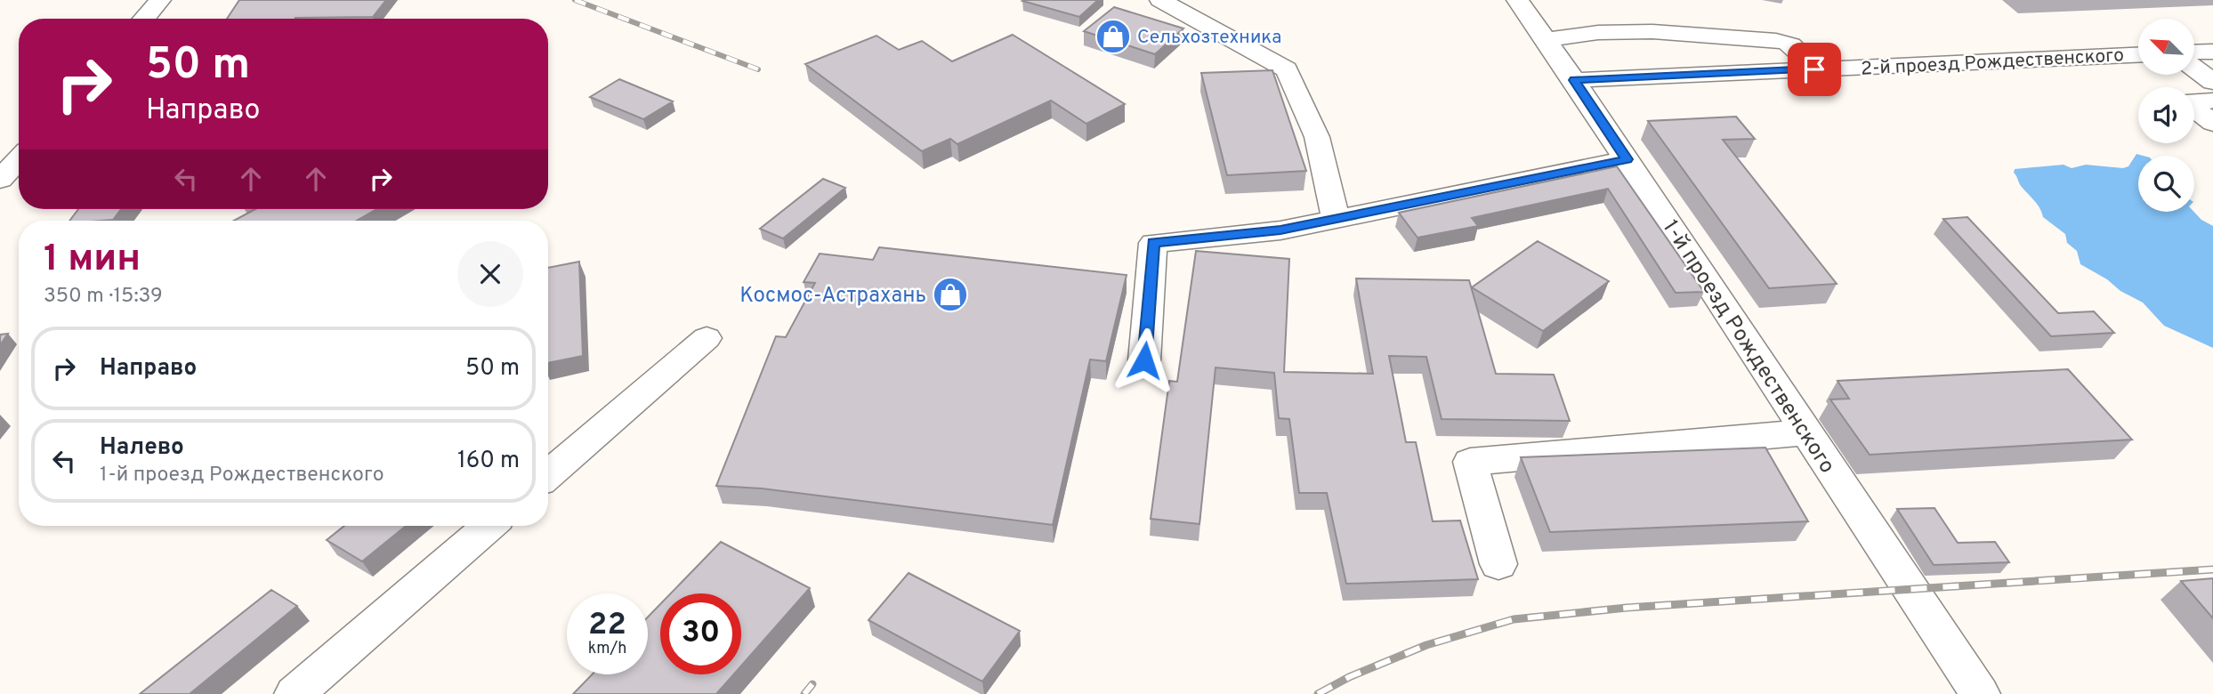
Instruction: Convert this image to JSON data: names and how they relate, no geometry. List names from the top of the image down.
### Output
{
  "streets": {
    "street": ["2-й проезд Рождественского", "1-й проезд Рождественского"]
  },
  "crossings": [
    ["2-й проезд Рождественского", "1-й проезд Рождественского"]
  ],
  "places": {
    "shop": ["Сельхозтехника", "Космос-Астрахань"]
  },
  "north": "top left",
  "page": {
    "turn": ["50 m", "Направо"],
    "heading": ["1 мин", "350 m · 15:39"],
    "list": [
      {
        "name": "Направо",
        "value": "50 m"
      },
      {
        "name": "Налево",
        "note": "1-й проезд Рождественского",
        "value": "160 m"
      }
    ],
    "speed": "22 km/h",
    "limit": "30"
  }
}
